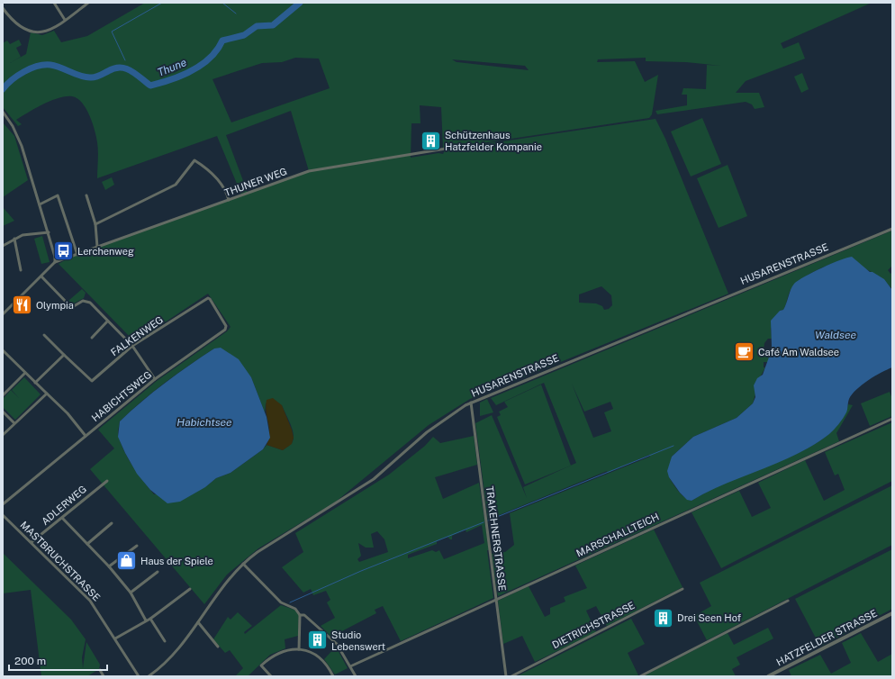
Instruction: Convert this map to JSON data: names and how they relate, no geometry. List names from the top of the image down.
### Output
{
  "streets": {
    "street": [
      "THUNER WEG",
      "HUSARENSTRASSE",
      "FALKENWEG",
      "HABICHTSWEG",
      "ADLERWEG",
      "MARSCHALLTEICH",
      "TRAKEHNERSTRASSE",
      "MASTBRUCHSTRASSE",
      "DIETRICHSTRASSE",
      "HATZFELDER STRASSE"
    ]
  },
  "crossings": [
    ["HUSARENSTRASSE", "TRAKEHNERSTRASSE"],
    ["FALKENWEG", "HABICHTSWEG"],
    ["ADLERWEG", "MASTBRUCHSTRASSE"],
    ["MARSCHALLTEICH", "TRAKEHNERSTRASSE"]
  ],
  "water": ["Thune", "Waldsee", "Habichtsee"],
  "places": {
    "building": ["Schützenhaus Hatzfelder Kompanie", "Drei Seen Hof", "Studio Lebenswert"],
    "bus stop": ["Lerchenweg"],
    "restaurant": ["Olympia"],
    "cafe": ["Café Am Waldsee"],
    "shop": ["Haus der Spiele"]
  },
  "scale_bar": "200 m"
}
